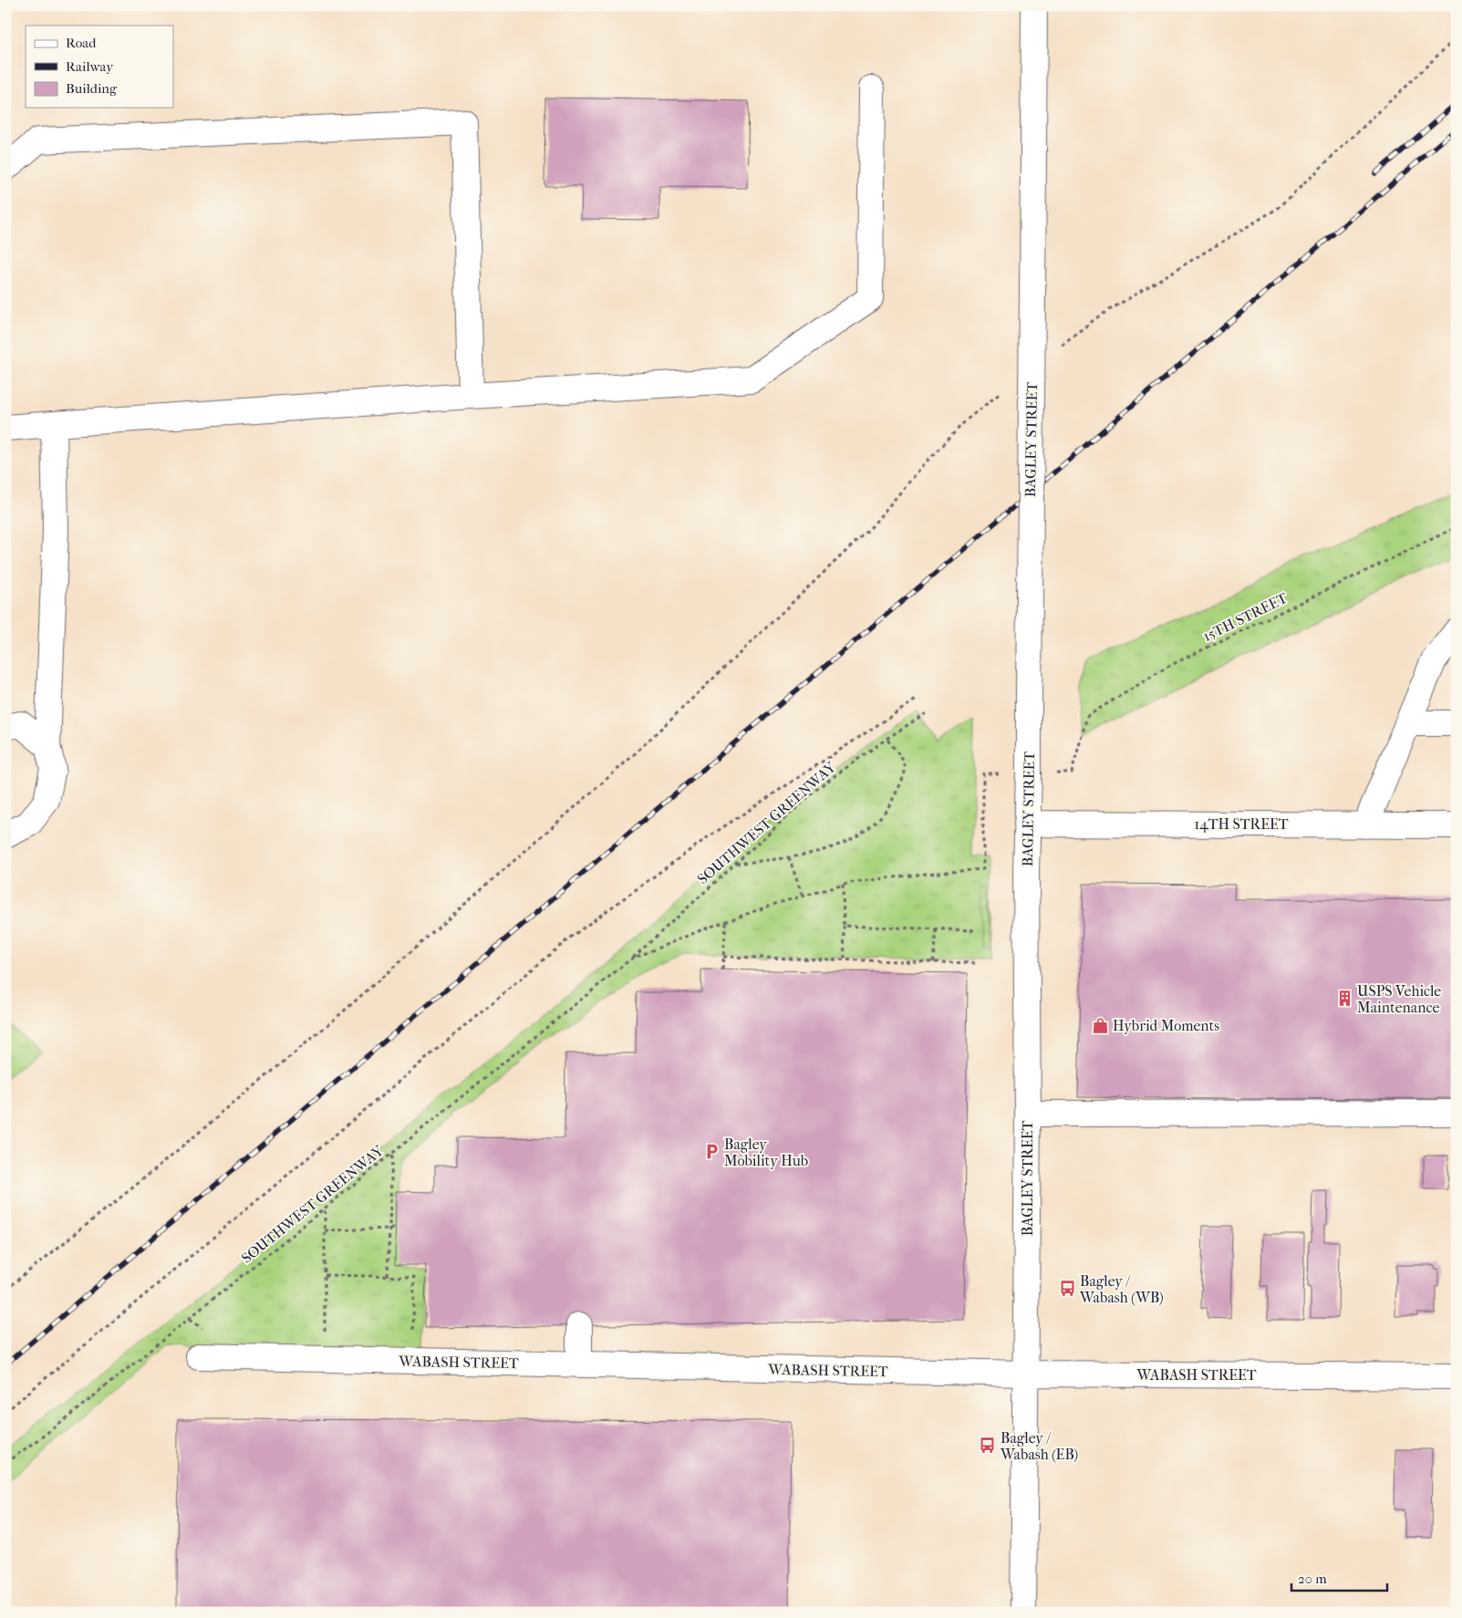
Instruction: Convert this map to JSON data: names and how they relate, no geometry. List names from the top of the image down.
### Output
{
  "streets": {
    "street": ["BAGLEY STREET", "14TH STREET", "WABASH STREET"],
    "path": ["15TH STREET", "SOUTHWEST GREENWAY"]
  },
  "crossings": [
    ["BAGLEY STREET", "14TH STREET"],
    ["BAGLEY STREET", "WABASH STREET"]
  ],
  "places": {
    "building": ["USPS Vehicle Maintenance"],
    "shop": ["Hybrid Moments"],
    "parking": ["Bagley Mobility Hub"],
    "bus stop": ["Bagley / Wabash (WB)", "Bagley / Wabash (EB)"]
  },
  "legend": ["Road", "Railway", "Building"],
  "scale_bar": "20 m"
}
